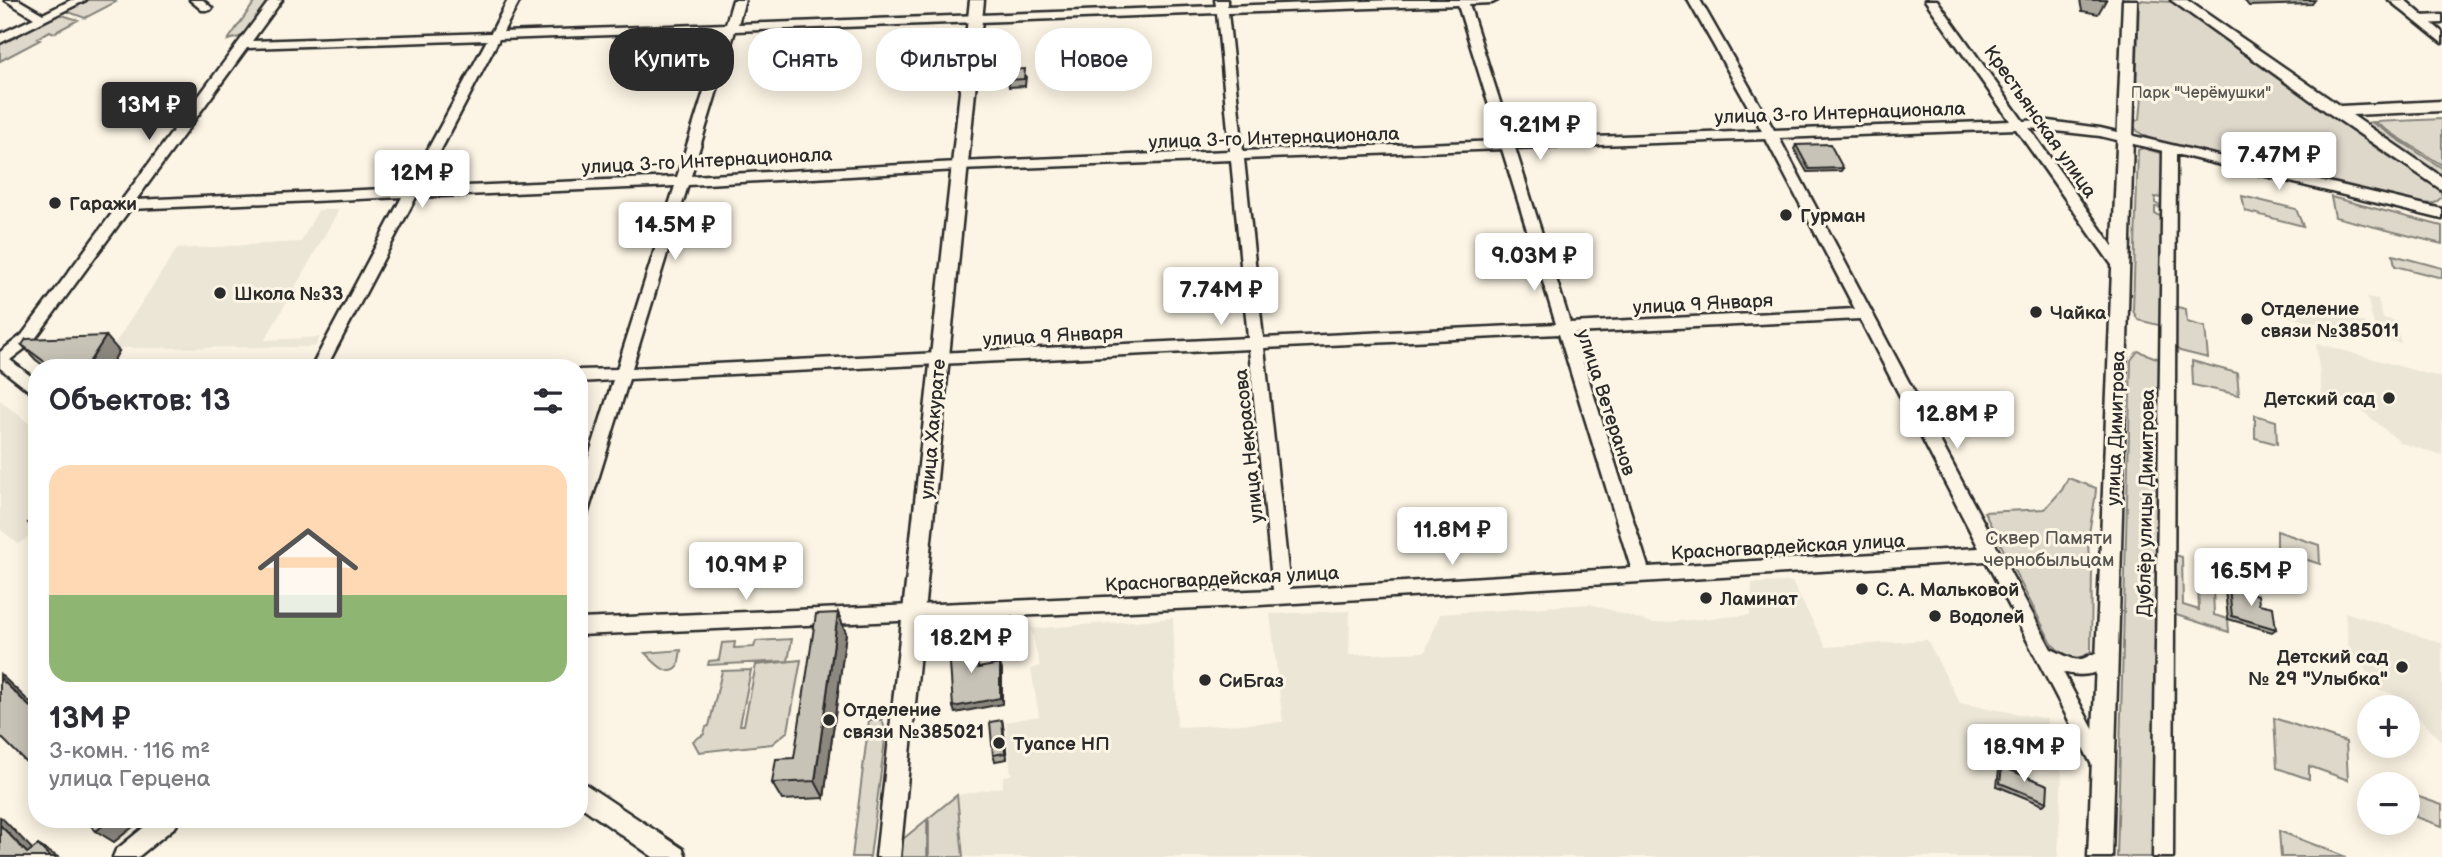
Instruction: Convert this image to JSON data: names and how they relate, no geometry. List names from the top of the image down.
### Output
{
  "streets": {
    "main road": ["улица Димитрова", "улица Хакурате"],
    "street": [
      "улица 3-го Интернационала",
      "Крестьянская улица",
      "улица 9 Января",
      "улица Ветеранов",
      "улица Некрасова",
      "Дублёр улицы Димитрова",
      "Красногвардейская улица"
    ]
  },
  "crossings": [
    ["улица 3-го Интернационала", "Крестьянская улица"],
    ["улица 3-го Интернационала", "улица Ветеранов"],
    ["улица 3-го Интернационала", "улица Димитрова"],
    ["улица 3-го Интернационала", "улица Хакурате"],
    ["улица 3-го Интернационала", "улица Некрасова"],
    ["улица 3-го Интернационала", "Дублёр улицы Димитрова"],
    ["Крестьянская улица", "улица Димитрова"],
    ["улица 9 Января", "улица Ветеранов"],
    ["улица 9 Января", "улица Хакурате"],
    ["улица 9 Января", "улица Некрасова"],
    ["улица Ветеранов", "Красногвардейская улица"],
    ["улица Хакурате", "Красногвардейская улица"],
    ["улица Некрасова", "Красногвардейская улица"]
  ],
  "parks": ["Парк \"Черёмушки\"", "Сквер Памяти чернобыльцам"],
  "places": [
    "Гаражи",
    "Гурман",
    "Школа №33",
    "Чайка",
    "Отделение связи №385011",
    "Детский сад",
    "С. А. Мальковой",
    "Ламинат",
    "Водолей",
    "Детский сад № 29 \"Улыбка\"",
    "СиБгаз",
    "Отделение связи №385021",
    "Туапсе НП"
  ],
  "page": {
    "chip": [
      "Купить",
      "Снять",
      "Фильтры",
      "Новое"
    ],
    "price": [
      "13M ₽",
      "9.21M ₽",
      "7.47M ₽",
      "12M ₽",
      "14.5M ₽",
      "9.03M ₽",
      "7.74M ₽",
      "12.8M ₽",
      "11.8M ₽",
      "10.9M ₽",
      "16.5M ₽",
      "18.2M ₽",
      "18.9M ₽"
    ],
    "heading": "Объектов: 13",
    "list": [
      {
        "name": "13M ₽",
        "note": "3-комн. · 116 m² · улица Герцена"
      }
    ],
    "map_buttons": ["+", "−"]
  }
}
